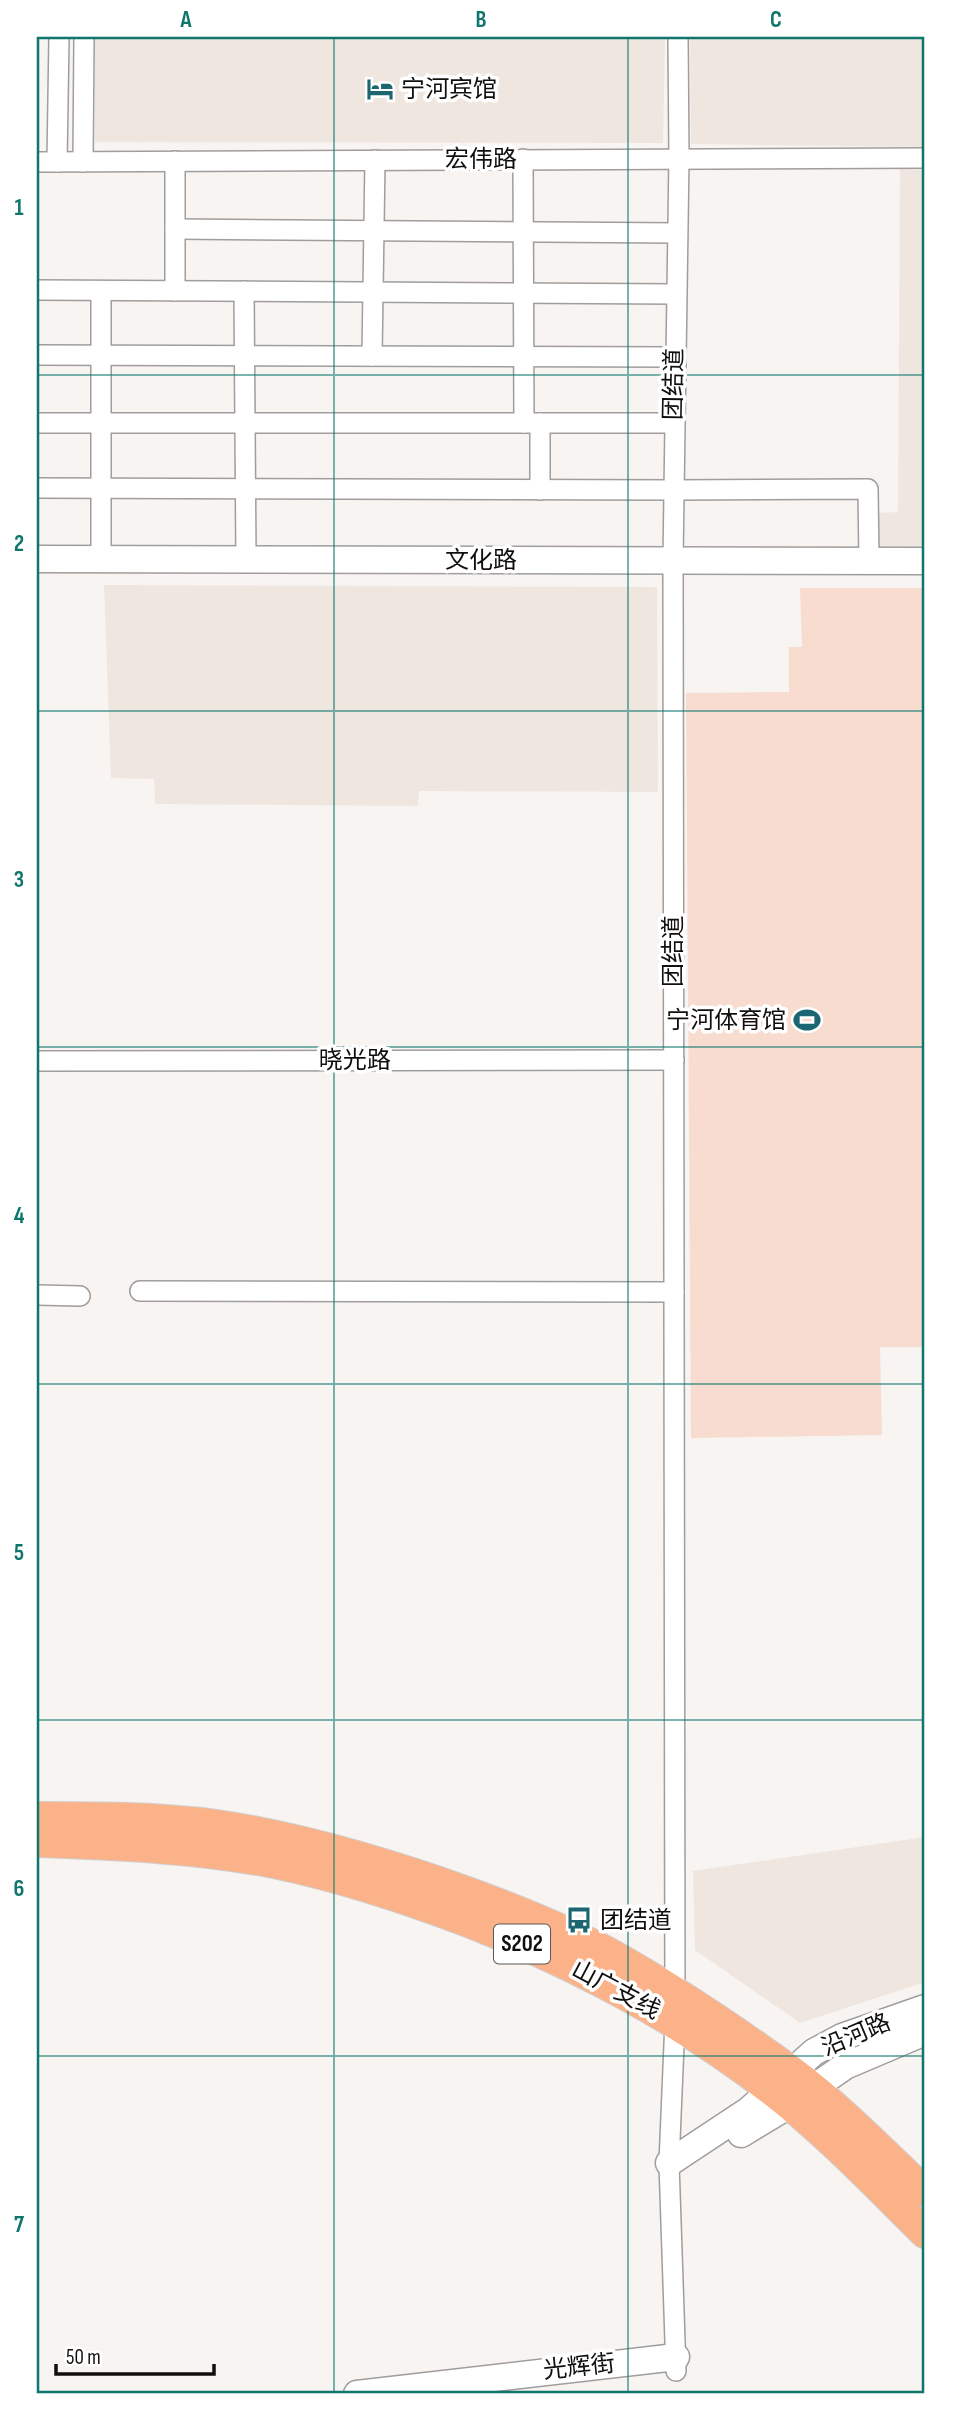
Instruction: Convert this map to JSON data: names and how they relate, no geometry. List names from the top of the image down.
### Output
{
  "streets": {
    "main road": ["S202", "山广支线"],
    "street": [
      "宏伟路",
      "团结道",
      "文化路",
      "晓光路",
      "沿河路",
      "光辉街"
    ]
  },
  "crossings": [
    ["宏伟路", "团结道"],
    ["团结道", "文化路"],
    ["团结道", "晓光路"],
    ["团结道", "山广支线"],
    ["团结道", "光辉街"],
    ["山广支线", "沿河路"]
  ],
  "places": {
    "hotel": ["宁河宾馆"],
    "sports": ["宁河体育馆"],
    "bus stop": ["团结道"]
  },
  "scale_bar": "50 m",
  "grid": {
    "columns": ["A", "B", "C"],
    "rows": [
      "1",
      "2",
      "3",
      "4",
      "5",
      "6",
      "7"
    ]
  }
}
